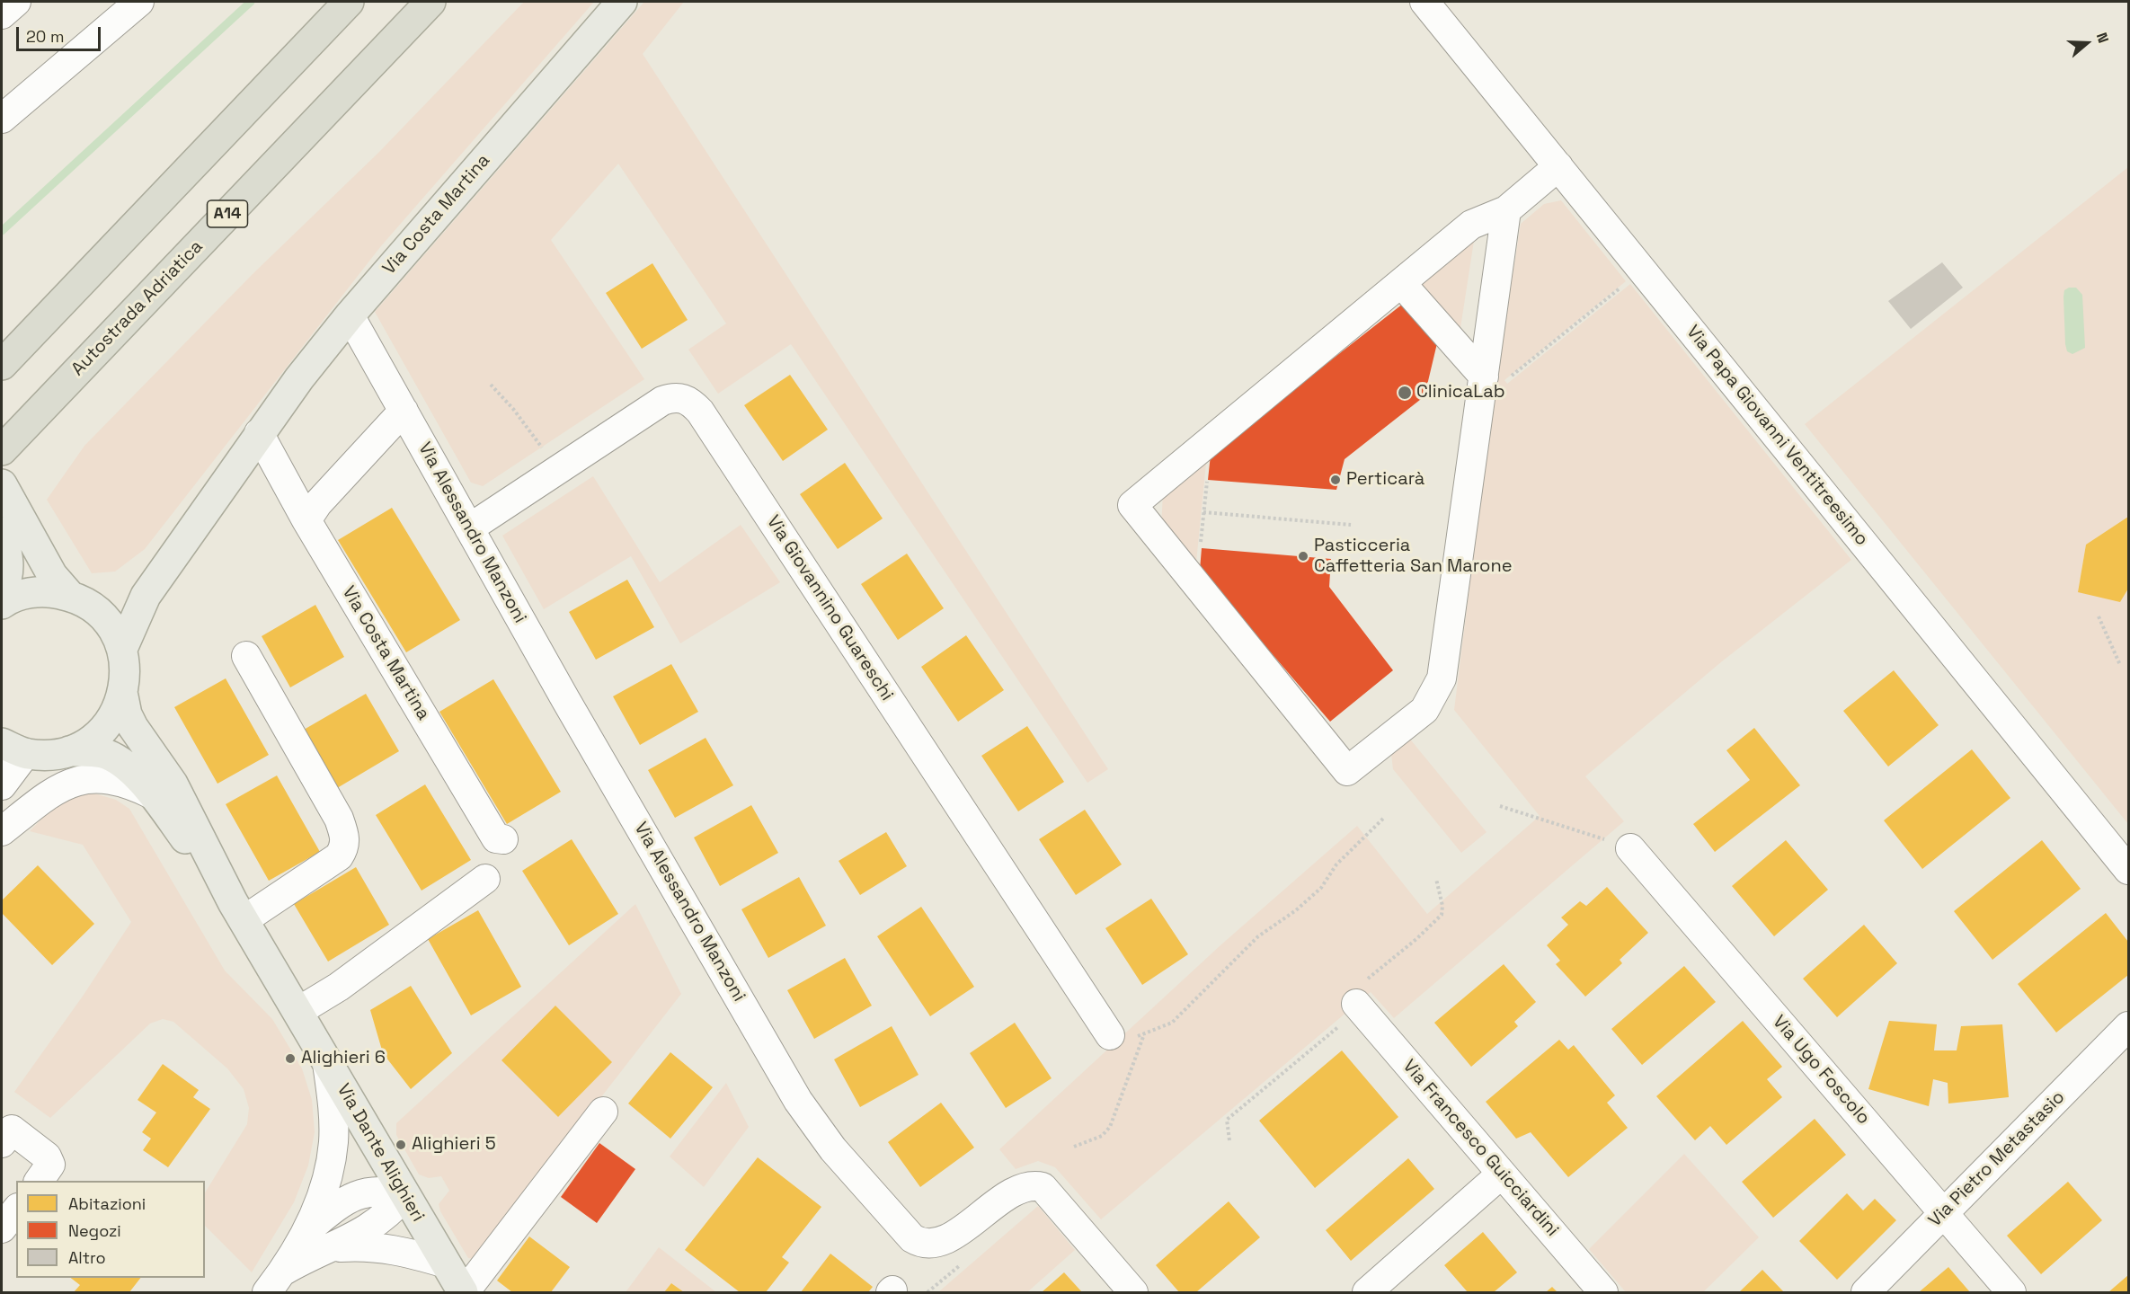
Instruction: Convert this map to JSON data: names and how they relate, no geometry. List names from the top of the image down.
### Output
{
  "streets": {
    "highway": ["A14", "Autostrada Adriatica"],
    "main road": ["Via Costa Martina", "Via Dante Alighieri"],
    "street": [
      "Via Papa Giovanni Ventitreesimo",
      "Via Alessandro Manzoni",
      "Via Giovannino Guareschi",
      "Via Ugo Foscolo",
      "Via Francesco Guicciardini",
      "Via Pietro Metastasio"
    ]
  },
  "crossings": [
    ["Via Costa Martina", "Via Alessandro Manzoni"],
    ["Via Alessandro Manzoni", "Via Giovannino Guareschi"],
    ["Via Ugo Foscolo", "Via Pietro Metastasio"]
  ],
  "places": [
    "ClinicaLab",
    "Perticarà",
    "Pasticceria Caffetteria San Marone",
    "Alighieri 6",
    "Alighieri 5"
  ],
  "legend": ["Abitazioni", "Negozi", "Altro"],
  "scale_bar": "20 m",
  "north": "right"
}
